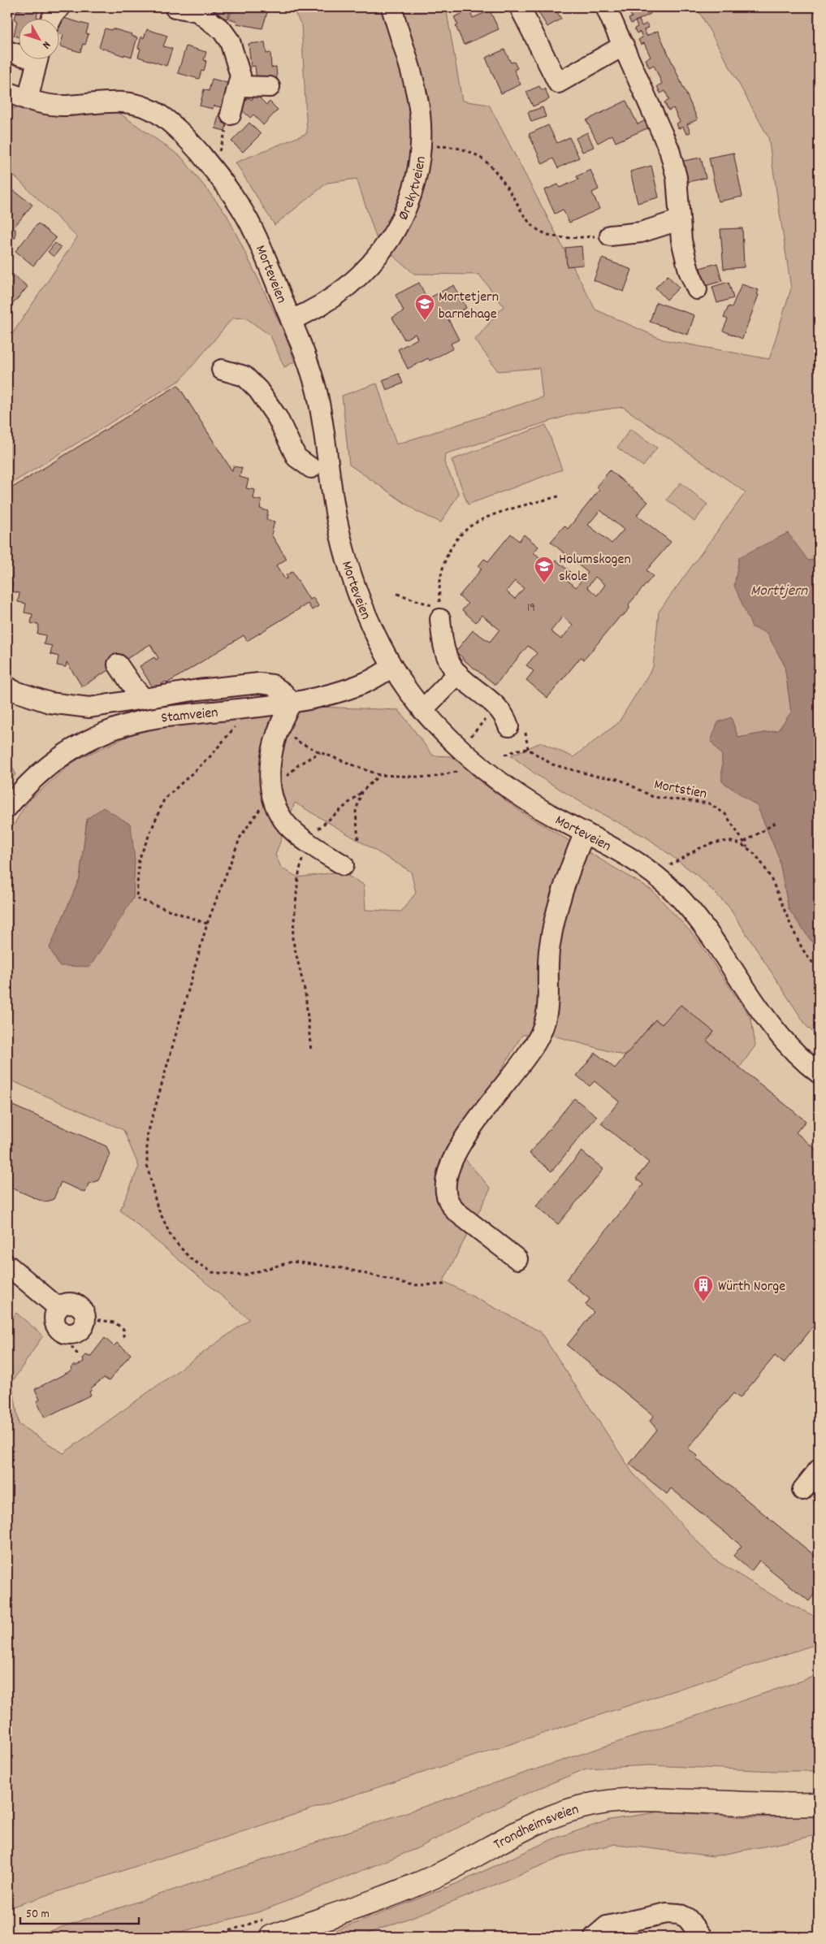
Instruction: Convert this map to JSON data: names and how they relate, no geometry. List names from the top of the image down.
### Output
{
  "streets": {
    "main road": ["Trondheimsveien"],
    "street": ["Ørekytveien", "Morteveien", "Stamveien"],
    "path": ["Mortstien"]
  },
  "crossings": [
    ["Ørekytveien", "Morteveien"],
    ["Morteveien", "Stamveien"]
  ],
  "water": ["Morttjern"],
  "places": {
    "school or university": ["Mortetjern barnehage", "Holumskogen skole"],
    "building": ["Würth Norge"]
  },
  "house_numbers": ["19"],
  "scale_bar": "50 m",
  "north": "bottom right"
}
